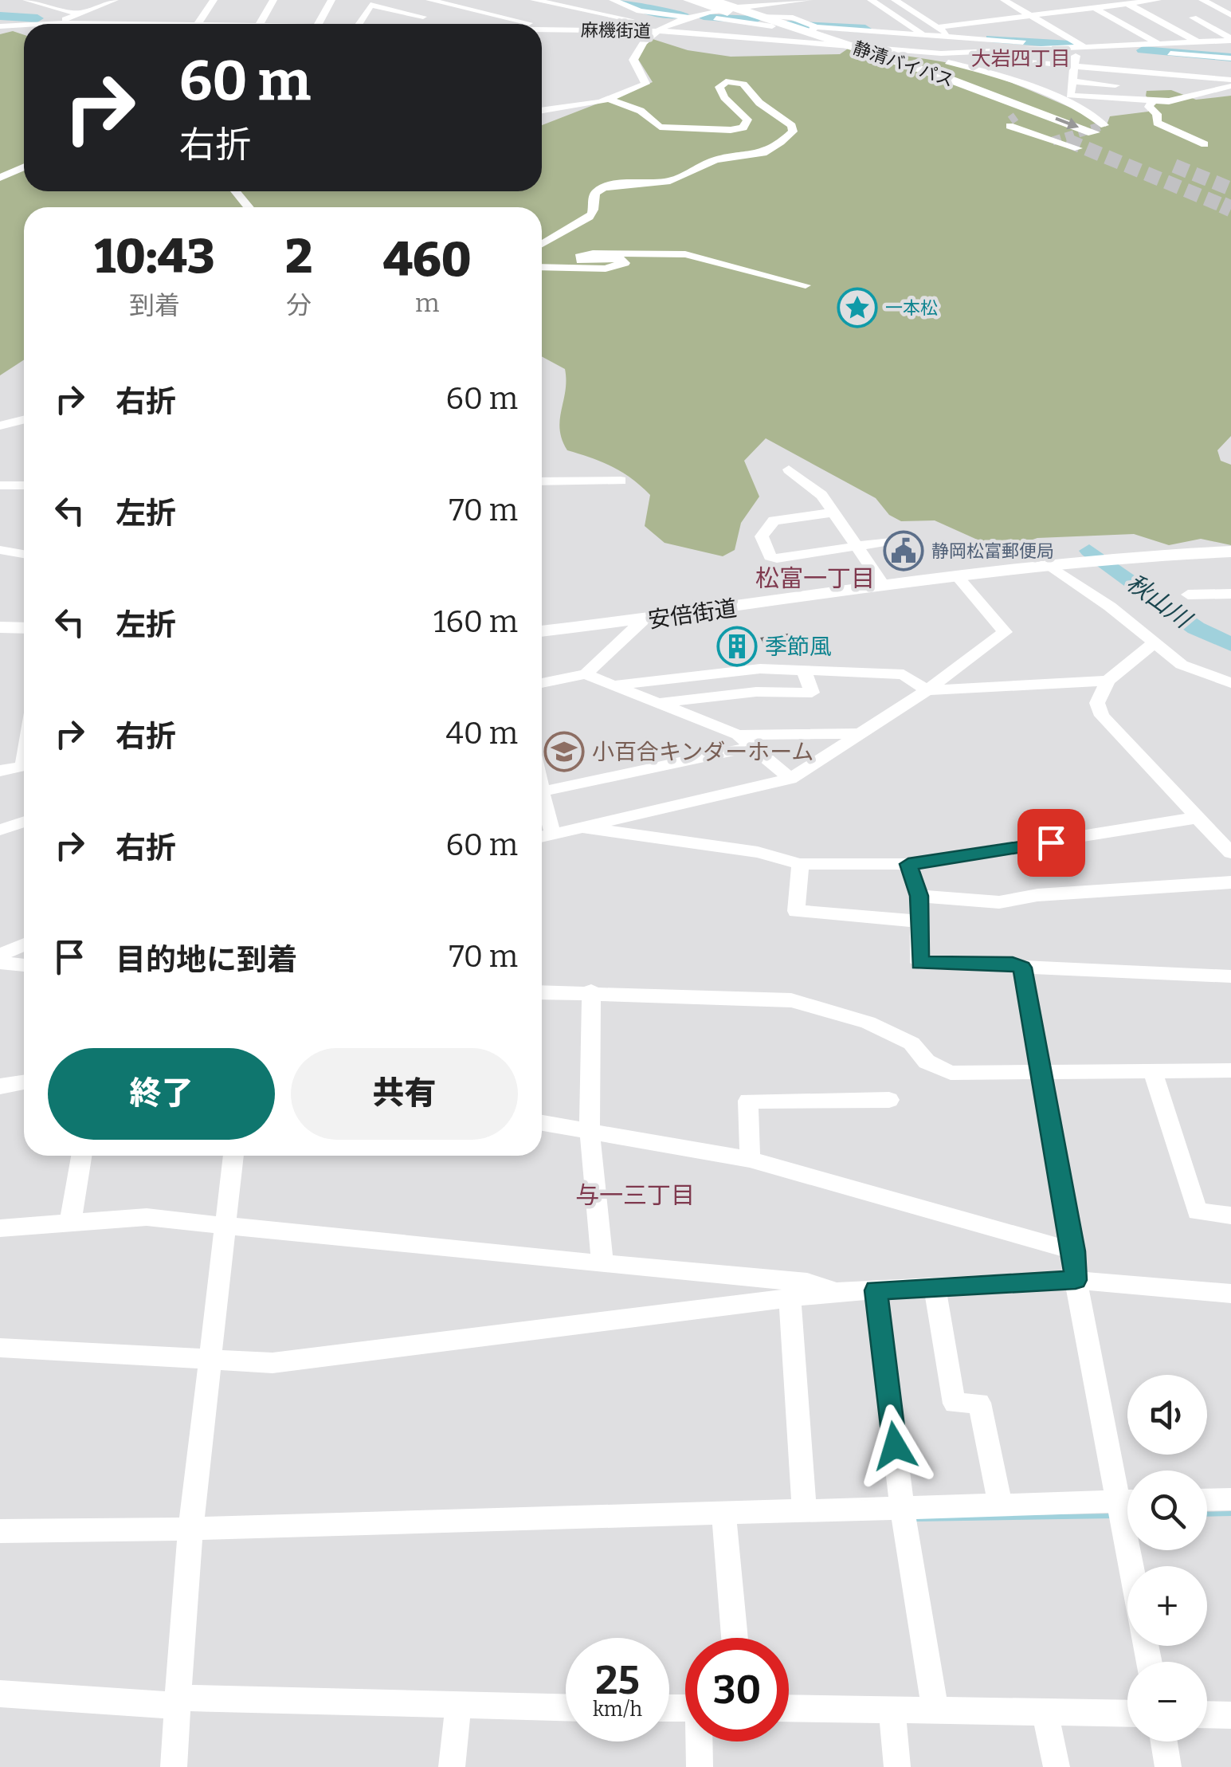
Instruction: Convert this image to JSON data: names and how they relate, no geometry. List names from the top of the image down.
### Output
{
  "streets": {
    "highway": ["静清バイパス"],
    "main road": ["安倍街道"],
    "street": ["麻機街道"]
  },
  "crossings": [
    ["麻機街道", "静清バイパス"]
  ],
  "districts": ["大岩四丁目", "松富一丁目", "与一三丁目"],
  "water": ["秋山川"],
  "places": {
    "place": ["一本松"],
    "public building": ["静岡松富郵便局"],
    "building": ["季節風"],
    "school or university": ["小百合キンダーホーム"]
  },
  "page": {
    "turn": ["60 m", "右折"],
    "eta": [
      "10:43",
      "到着",
      "2",
      "分",
      "460",
      "m"
    ],
    "list": [
      {
        "name": "右折",
        "value": "60 m"
      },
      {
        "name": "左折",
        "value": "70 m"
      },
      {
        "name": "左折",
        "value": "160 m"
      },
      {
        "name": "右折",
        "value": "40 m"
      },
      {
        "name": "右折",
        "value": "60 m"
      },
      {
        "name": "目的地に到着",
        "value": "70 m"
      }
    ],
    "buttons": ["終了", "共有"],
    "map_buttons": ["+", "−"],
    "speed": "25 km/h",
    "limit": "30"
  }
}
